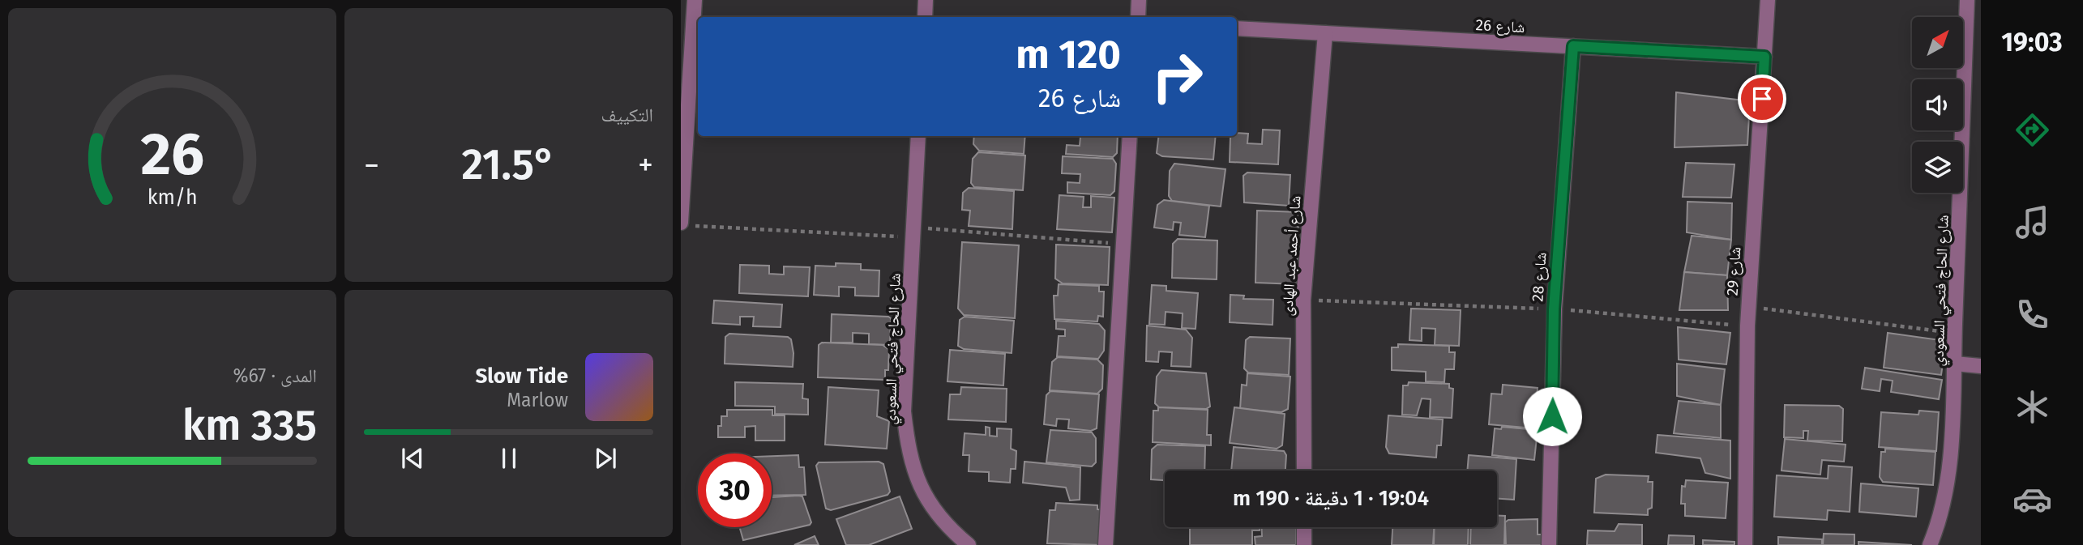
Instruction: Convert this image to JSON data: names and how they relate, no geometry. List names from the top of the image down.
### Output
{
  "streets": {
    "street": [
      "شارع 26",
      "شارع أحمد عبد الهادى",
      "شارع 29",
      "شارع 28",
      "شارع الحاج فتحي السعودي"
    ]
  },
  "crossings": [
    ["شارع 26", "شارع أحمد عبد الهادى"],
    ["شارع 26", "شارع 29"],
    ["شارع 26", "شارع 28"]
  ],
  "north": "top right",
  "page": {
    "tabs": "19:03",
    "tile": [
      "التكييف",
      ["المدى · 67%", "335 km"]
    ],
    "turn": ["120 m", "شارع 26"],
    "heat": ["−", "21.5°", "+"],
    "song": ["Slow Tide", "Marlow"],
    "limit": "30",
    "trip": "19:04 · 1 دقيقة · 190 m",
    "gauge": ["26", "km/h"]
  }
}
